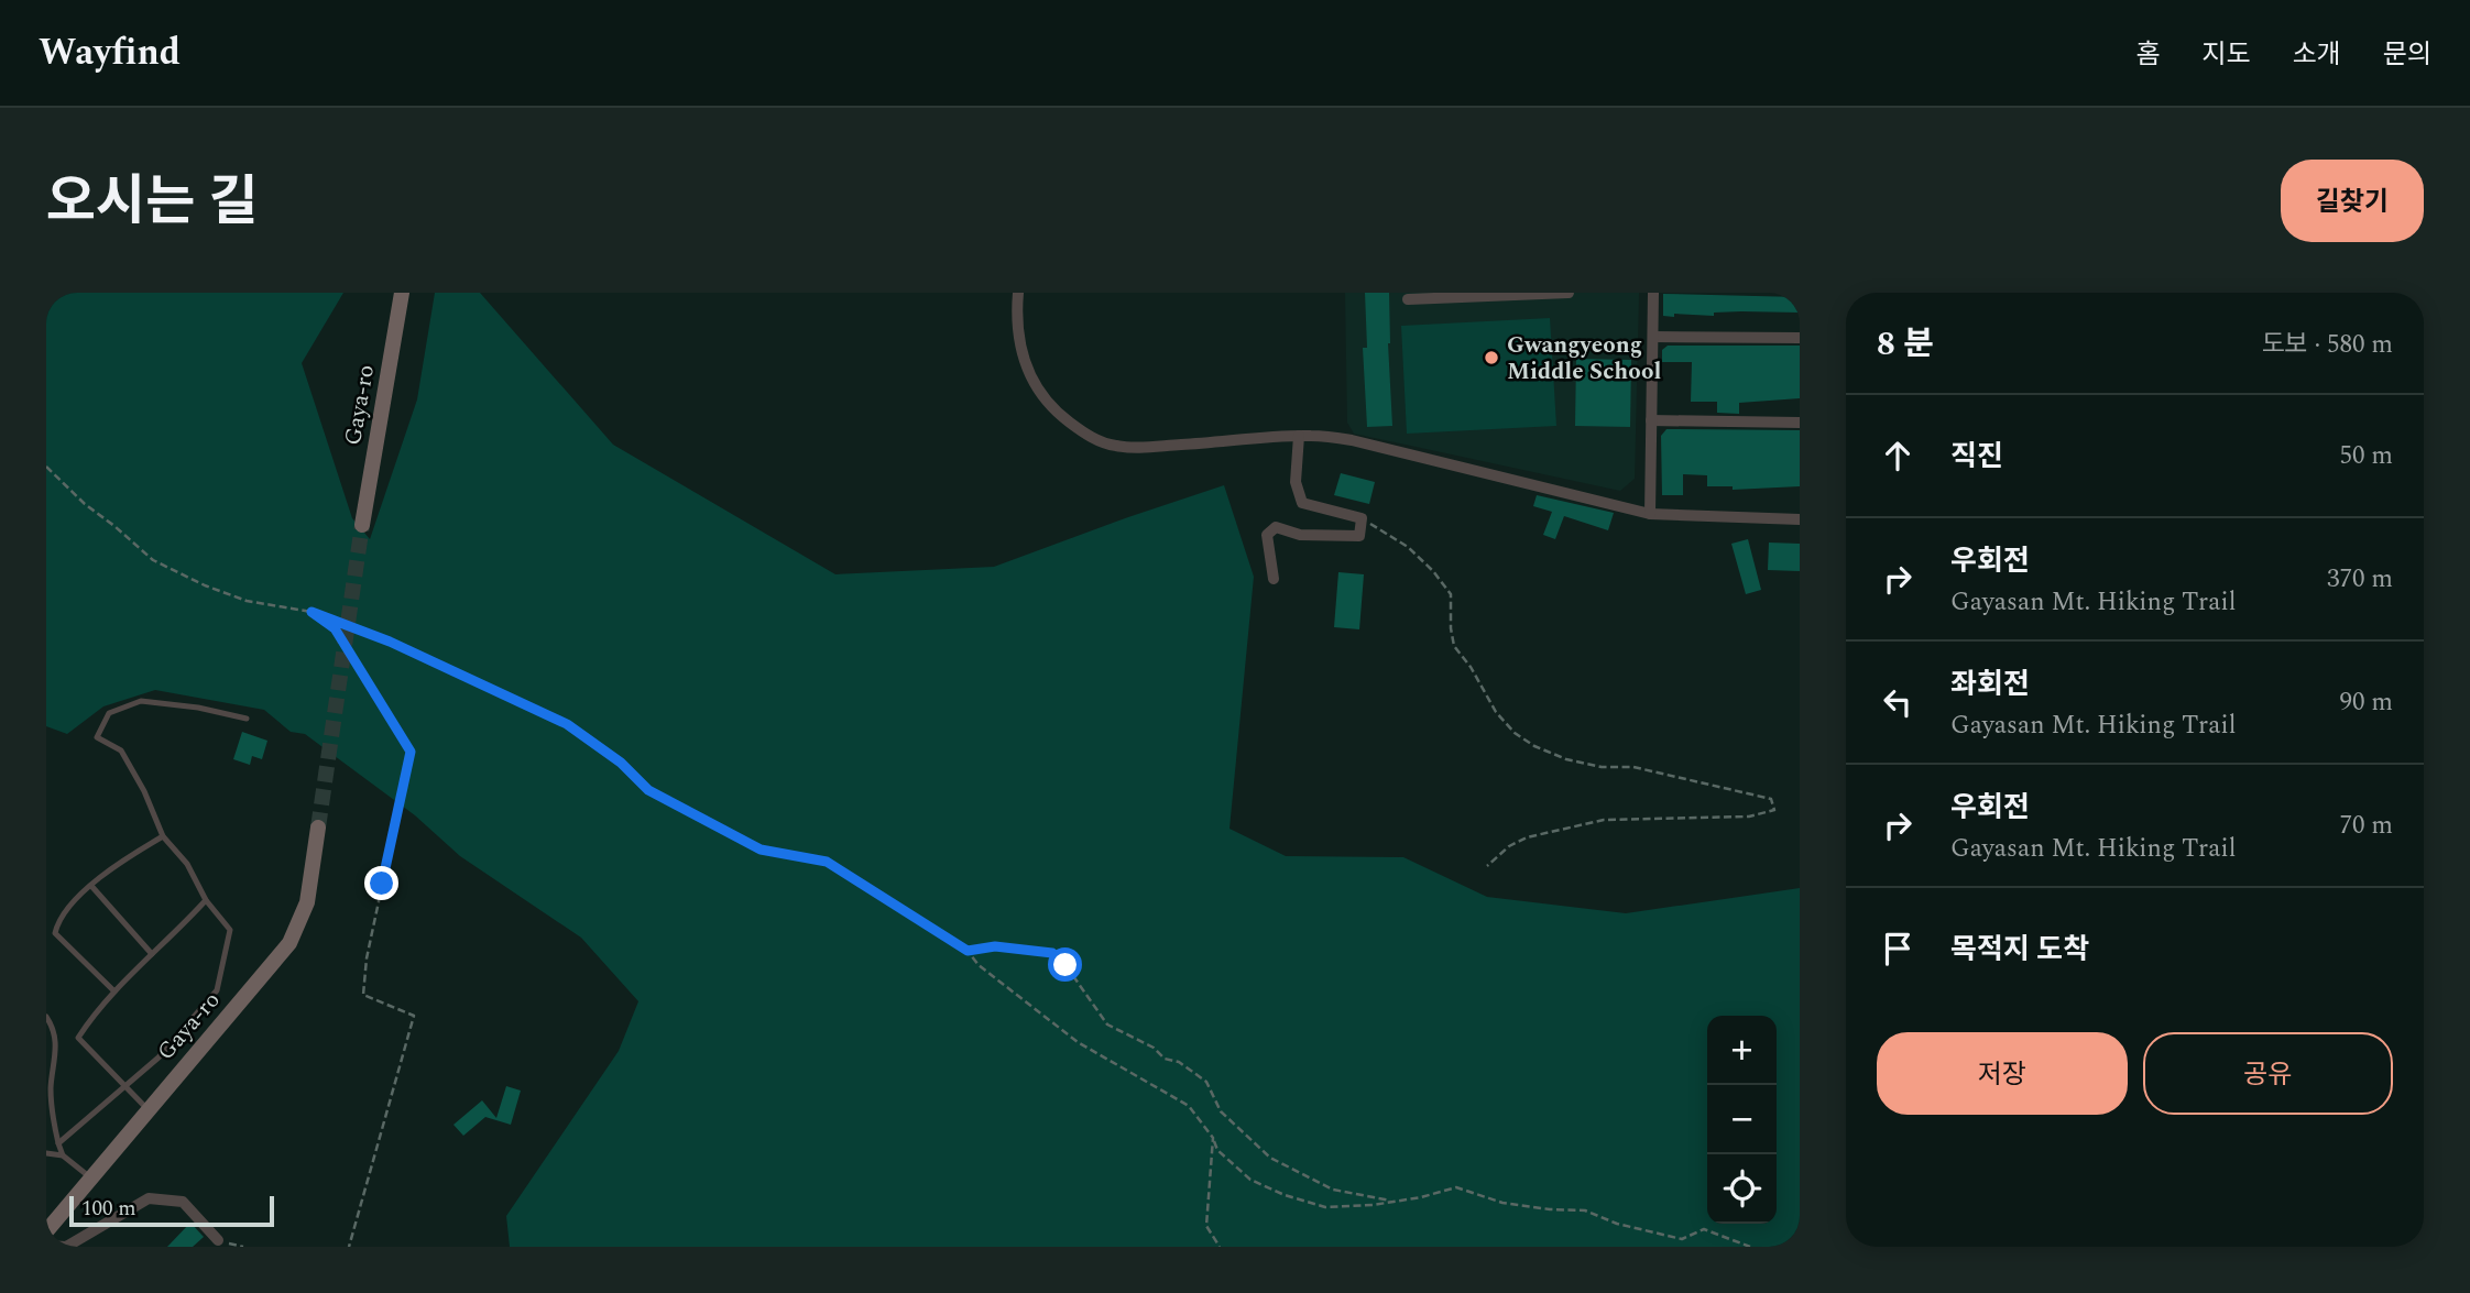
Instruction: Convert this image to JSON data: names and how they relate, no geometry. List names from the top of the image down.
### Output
{
  "streets": {
    "street": ["Gaya-ro"]
  },
  "places": ["Gwangyeong Middle School"],
  "scale_bar": "100 m",
  "page": {
    "header": "Wayfind",
    "nav": [
      "홈",
      "지도",
      "소개",
      "문의"
    ],
    "title": "오시는 길",
    "buttons": [
      "길찾기",
      ["저장", "공유"]
    ],
    "heading": ["8 분", "도보 · 580 m"],
    "list": [
      ["직진", "50 m"],
      ["우회전", "Gayasan Mt. Hiking Trail", "370 m"],
      ["좌회전", "Gayasan Mt. Hiking Trail", "90 m"],
      ["우회전", "Gayasan Mt. Hiking Trail", "70 m"],
      "목적지 도착"
    ],
    "map_buttons": ["+", "−"],
    "scale": "100 m"
  }
}
